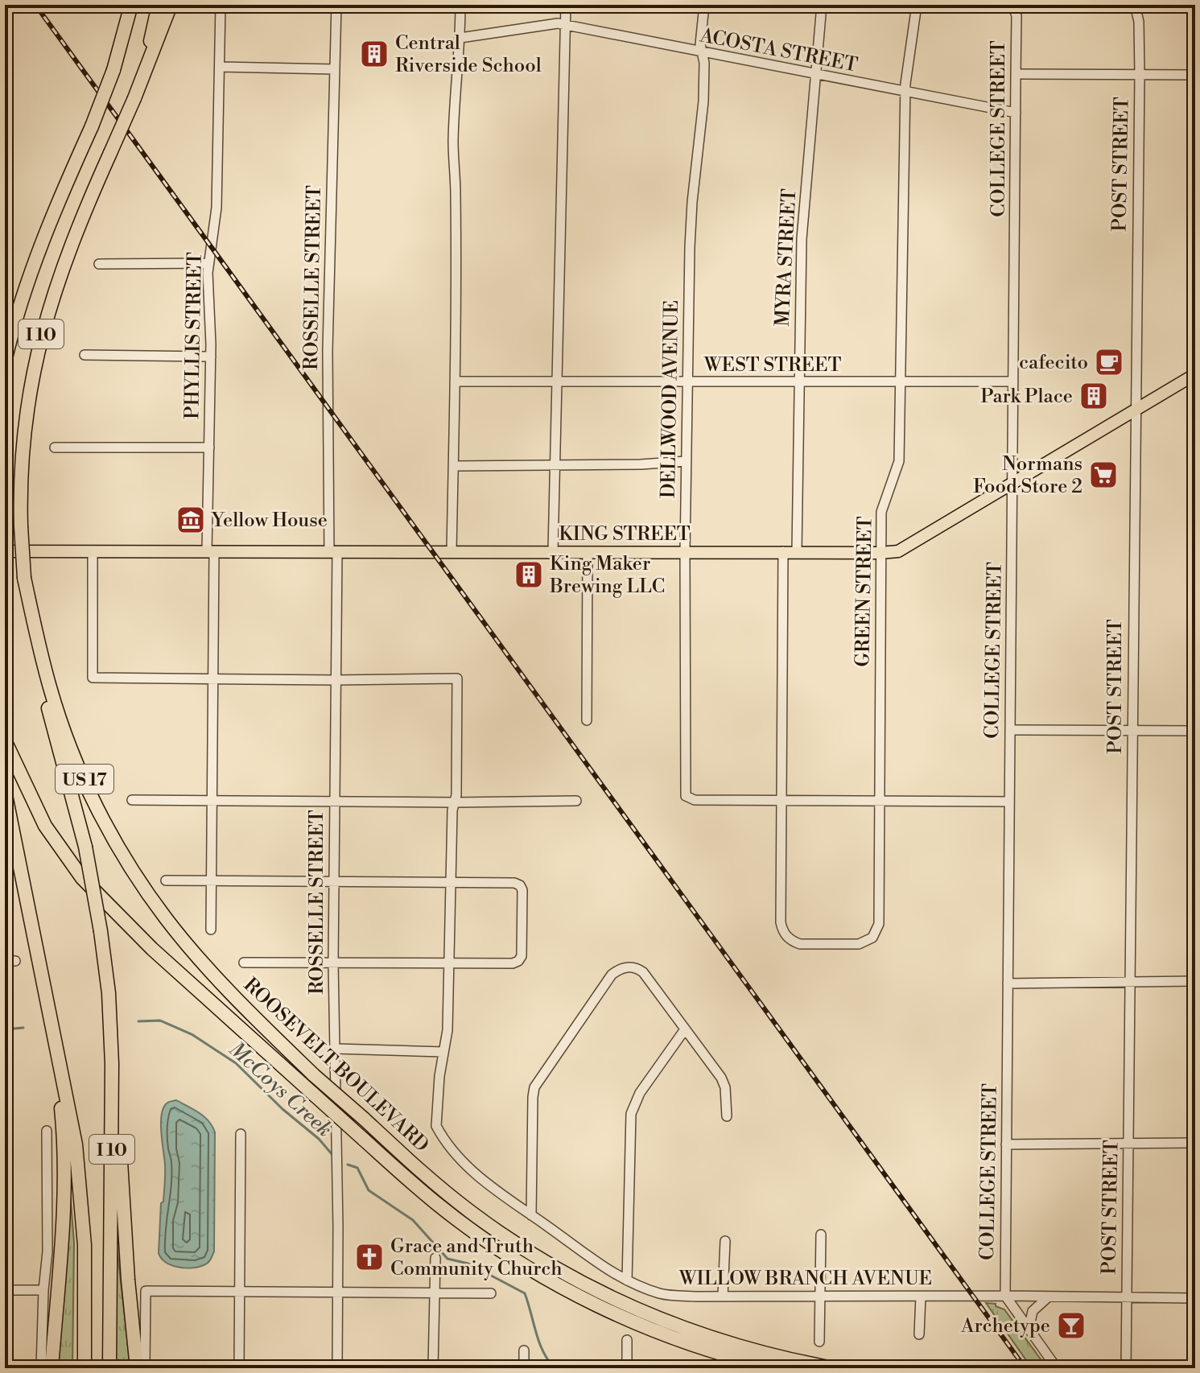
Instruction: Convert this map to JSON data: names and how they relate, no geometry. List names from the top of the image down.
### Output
{
  "streets": {
    "highway": ["I 10", "US 17", "ROOSEVELT BOULEVARD"],
    "main road": ["KING STREET"],
    "street": [
      "ACOSTA STREET",
      "COLLEGE STREET",
      "POST STREET",
      "MYRA STREET",
      "ROSSELLE STREET",
      "PHYLLIS STREET",
      "WEST STREET",
      "DELLWOOD AVENUE",
      "GREEN STREET",
      "WILLOW BRANCH AVENUE"
    ]
  },
  "crossings": [
    ["ACOSTA STREET", "COLLEGE STREET"],
    ["ACOSTA STREET", "MYRA STREET"],
    ["ACOSTA STREET", "DELLWOOD AVENUE"],
    ["ACOSTA STREET", "GREEN STREET"],
    ["COLLEGE STREET", "WEST STREET"],
    ["COLLEGE STREET", "KING STREET"],
    ["COLLEGE STREET", "WILLOW BRANCH AVENUE"],
    ["POST STREET", "KING STREET"],
    ["POST STREET", "WILLOW BRANCH AVENUE"],
    ["MYRA STREET", "WEST STREET"],
    ["MYRA STREET", "KING STREET"],
    ["ROSSELLE STREET", "KING STREET"],
    ["I 10", "ROOSEVELT BOULEVARD"],
    ["PHYLLIS STREET", "KING STREET"],
    ["WEST STREET", "DELLWOOD AVENUE"],
    ["WEST STREET", "GREEN STREET"],
    ["DELLWOOD AVENUE", "KING STREET"],
    ["DELLWOOD AVENUE", "GREEN STREET"],
    ["KING STREET", "GREEN STREET"]
  ],
  "water": ["McCoys Creek"],
  "places": {
    "building": ["Central Riverside School", "Park Place", "King Maker Brewing LLC"],
    "cafe": ["cafecito"],
    "supermarket": ["Normans Food Store 2"],
    "museum": ["Yellow House"],
    "church": ["Grace and Truth Community Church"],
    "bar": ["Archetype"]
  }
}
